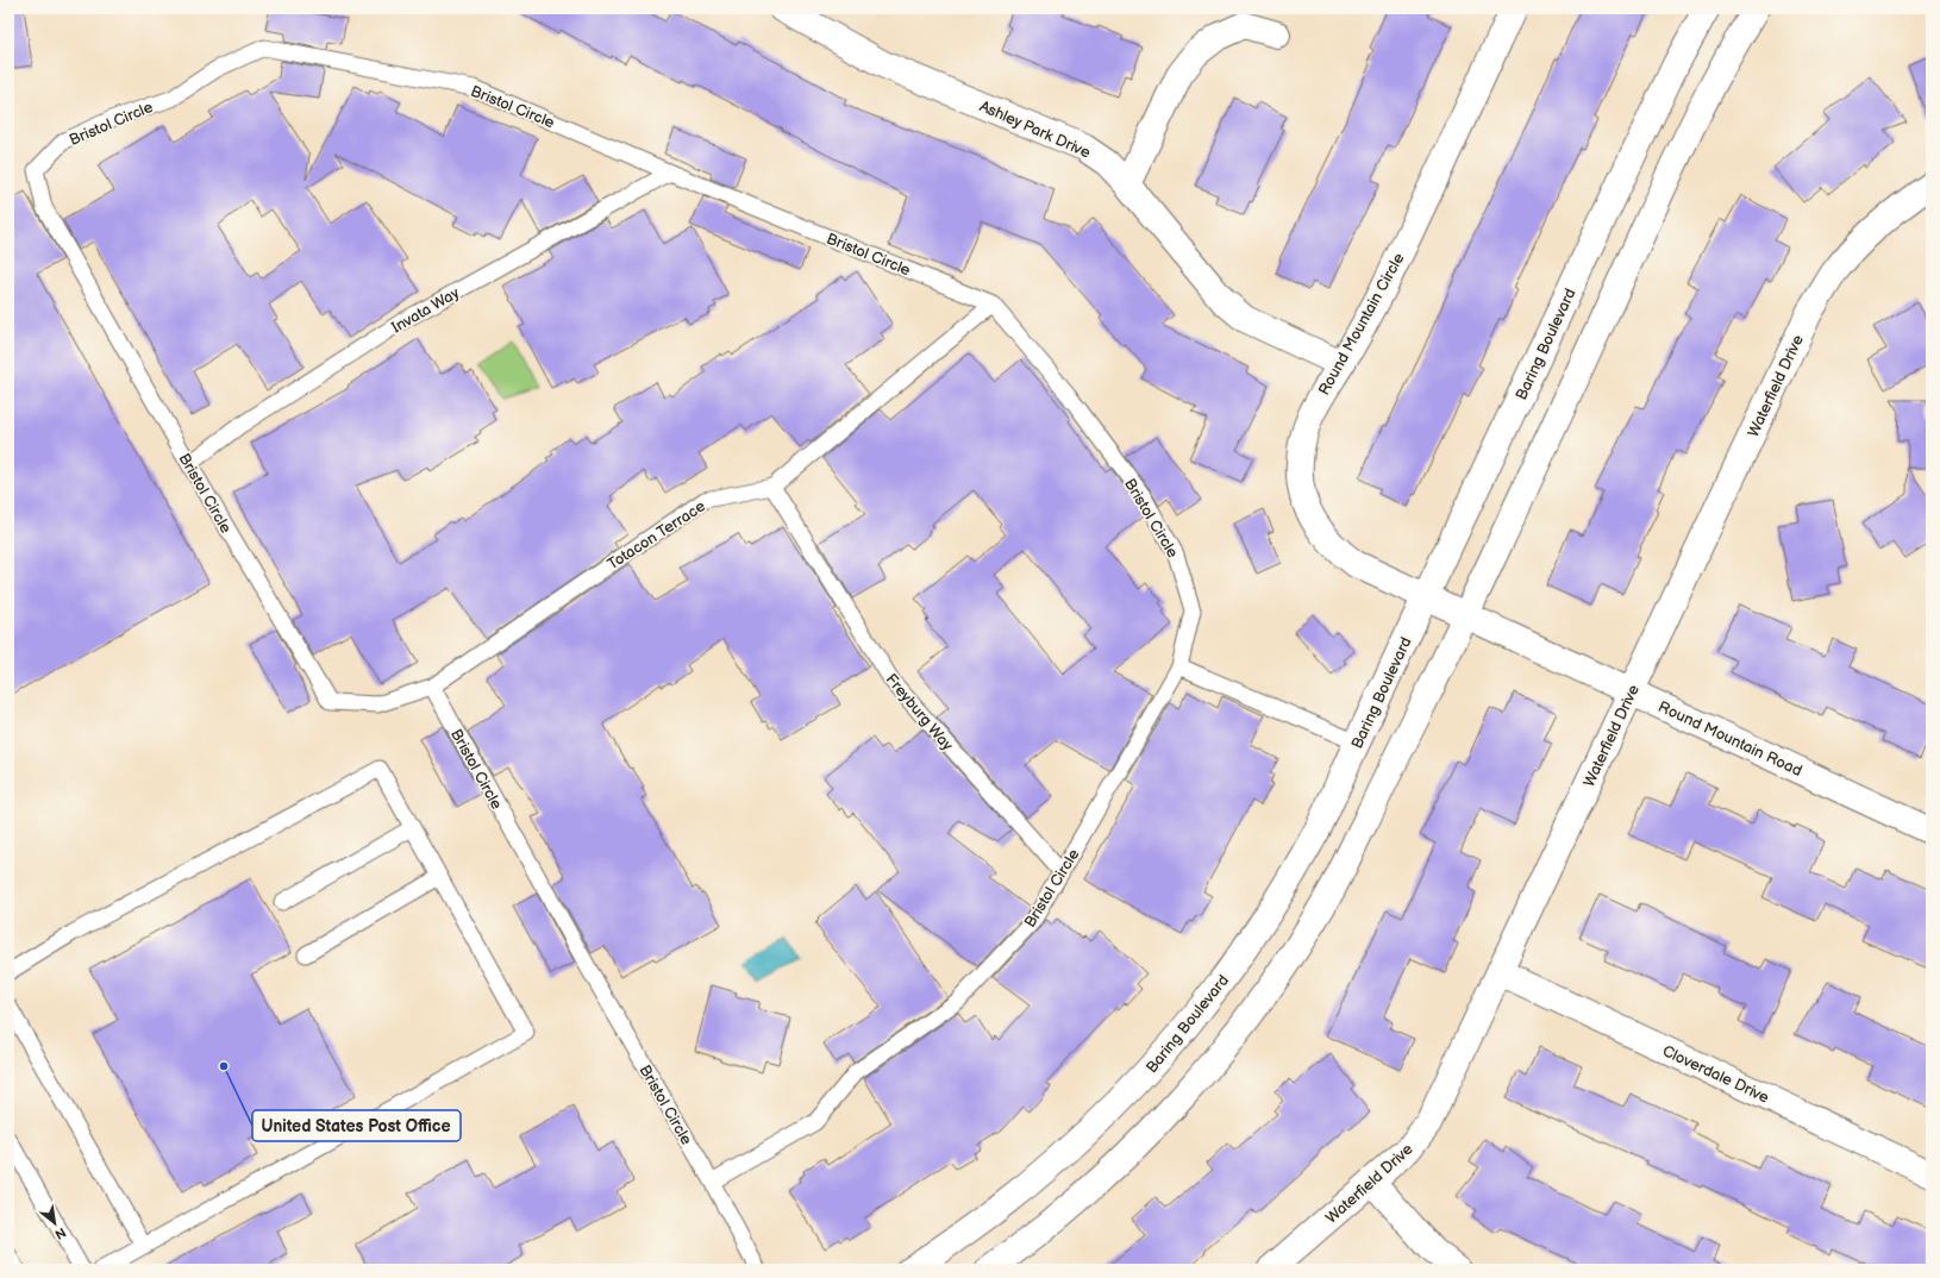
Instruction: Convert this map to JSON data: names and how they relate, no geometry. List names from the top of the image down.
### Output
{
  "streets": {
    "street": [
      "Ashley Park Drive",
      "Round Mountain Circle",
      "Baring Boulevard",
      "Waterfield Drive",
      "Round Mountain Road",
      "Cloverdale Drive"
    ],
    "lane": [
      "Bristol Circle",
      "Invata Way",
      "Totacon Terrace",
      "Freyburg Way"
    ]
  },
  "crossings": [
    ["Bristol Circle", "Invata Way"],
    ["Bristol Circle", "Totacon Terrace"],
    ["Bristol Circle", "Freyburg Way"],
    ["Ashley Park Drive", "Round Mountain Circle"],
    ["Round Mountain Circle", "Baring Boulevard"],
    ["Round Mountain Circle", "Round Mountain Road"],
    ["Baring Boulevard", "Round Mountain Road"],
    ["Waterfield Drive", "Round Mountain Road"],
    ["Waterfield Drive", "Cloverdale Drive"],
    ["Totacon Terrace", "Freyburg Way"]
  ],
  "places": ["United States Post Office"],
  "north": "bottom right"
}
